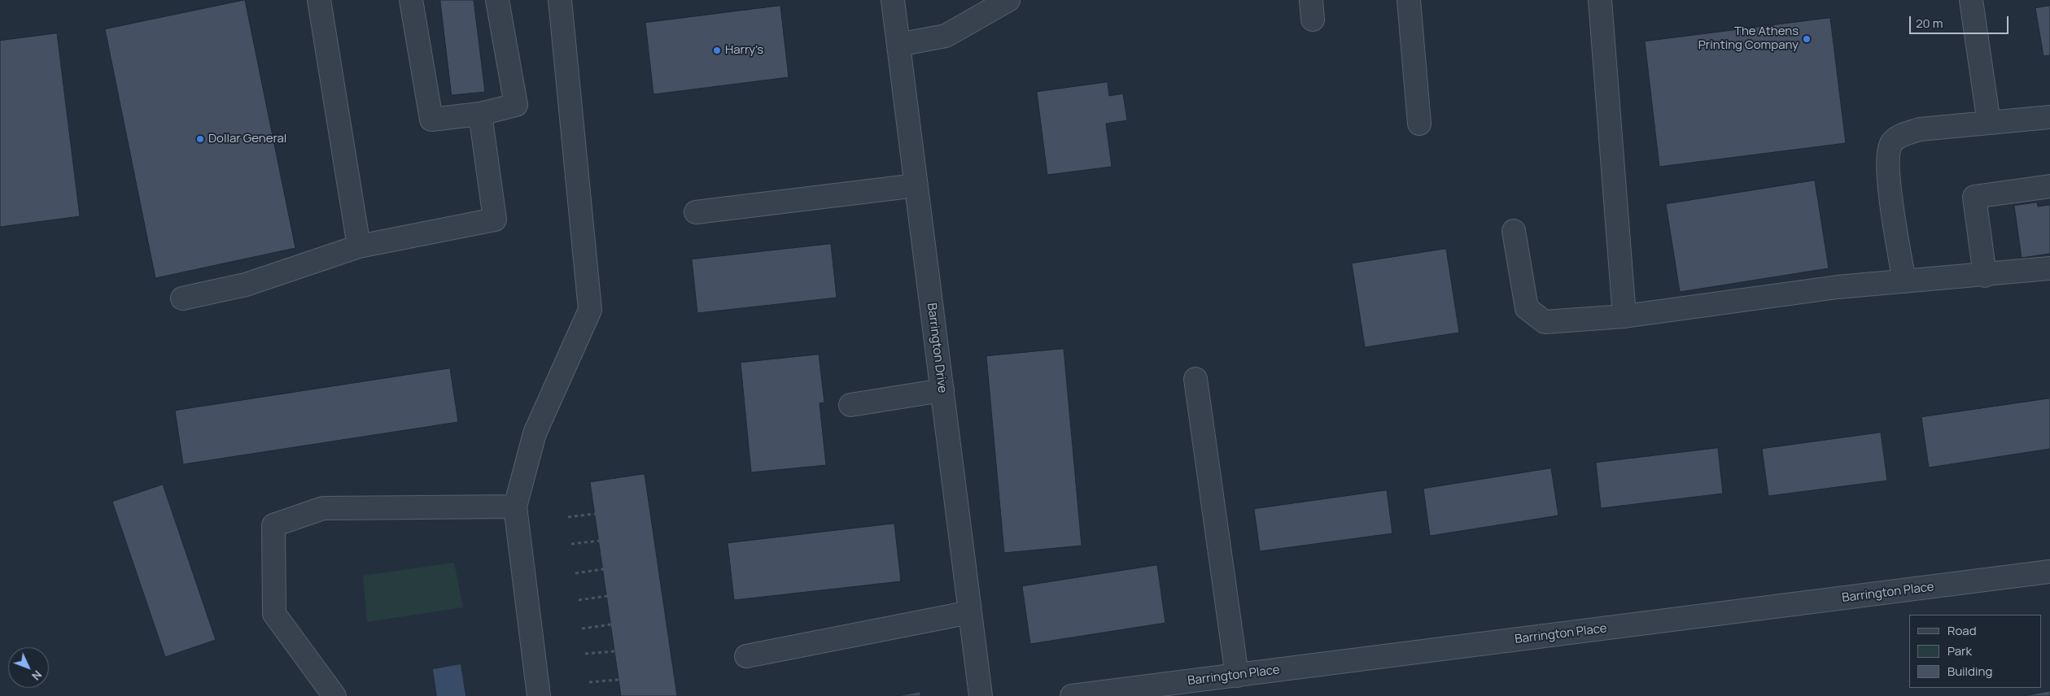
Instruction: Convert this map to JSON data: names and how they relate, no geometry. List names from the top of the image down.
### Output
{
  "streets": {
    "street": ["Barrington Drive", "Barrington Place"]
  },
  "places": ["The Athens Printing Company", "Harry's", "Dollar General"],
  "legend": ["Road", "Park", "Building"],
  "scale_bar": "20 m",
  "north": "bottom right"
}
